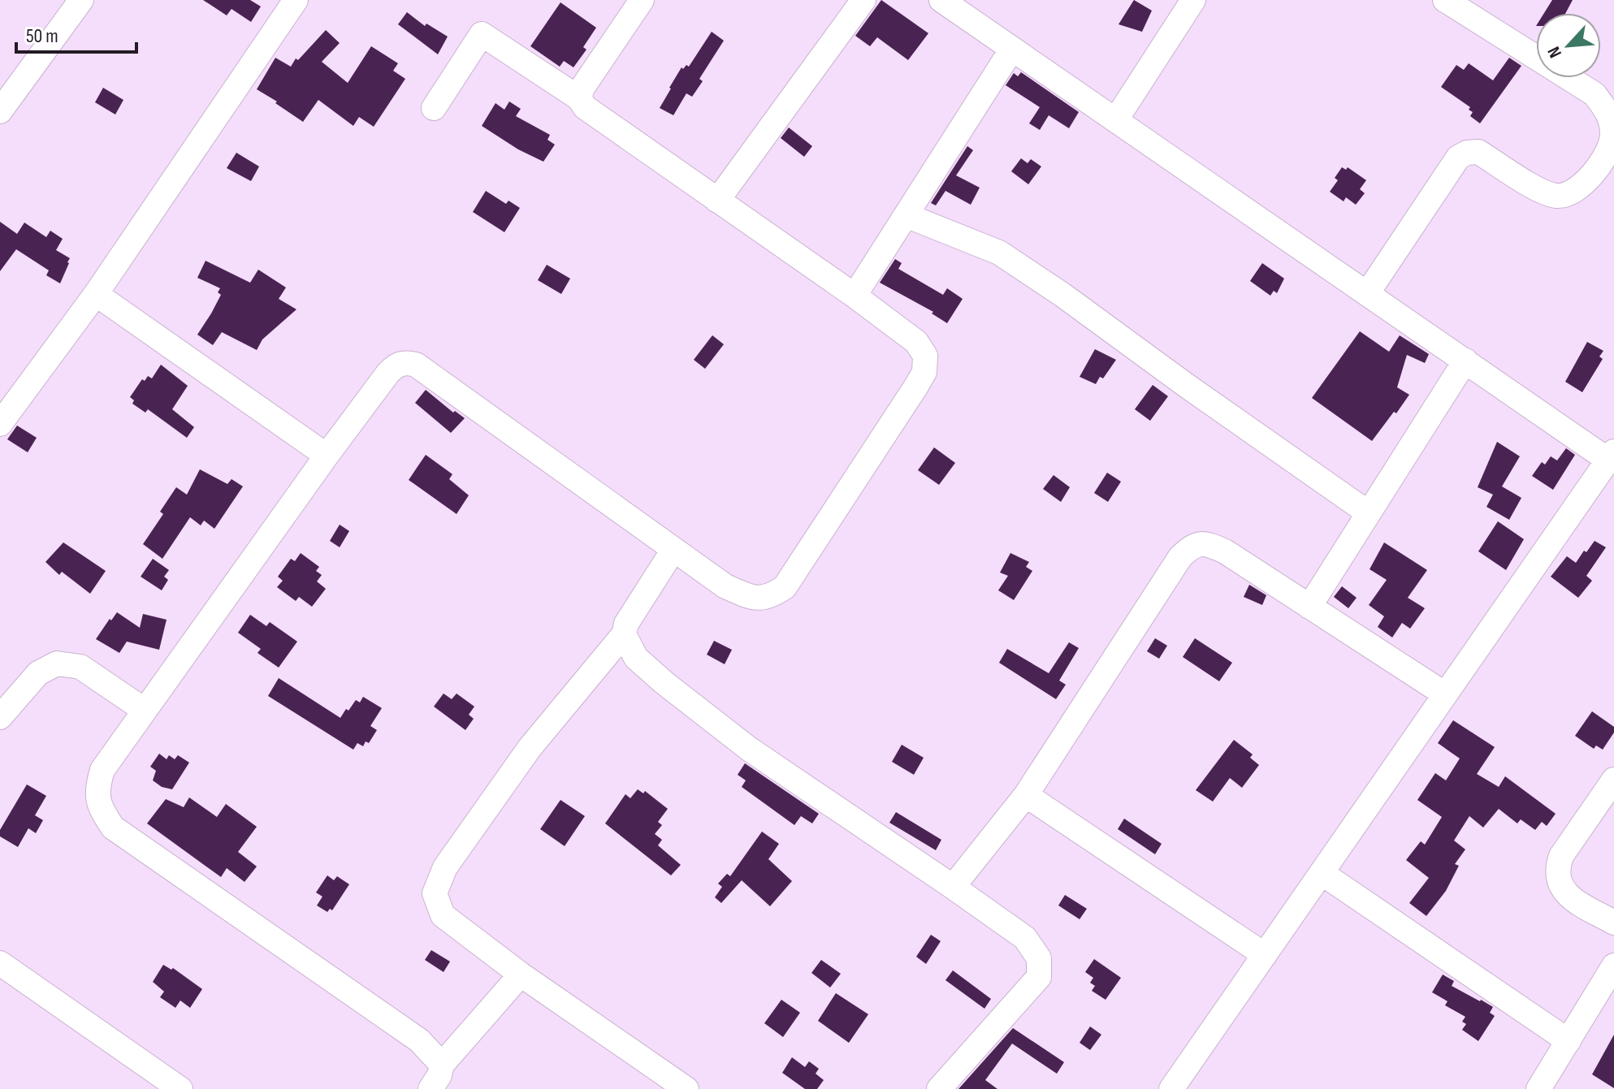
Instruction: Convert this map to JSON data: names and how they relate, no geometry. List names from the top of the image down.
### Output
{
  "scale_bar": "50 m",
  "north": "bottom left"
}
